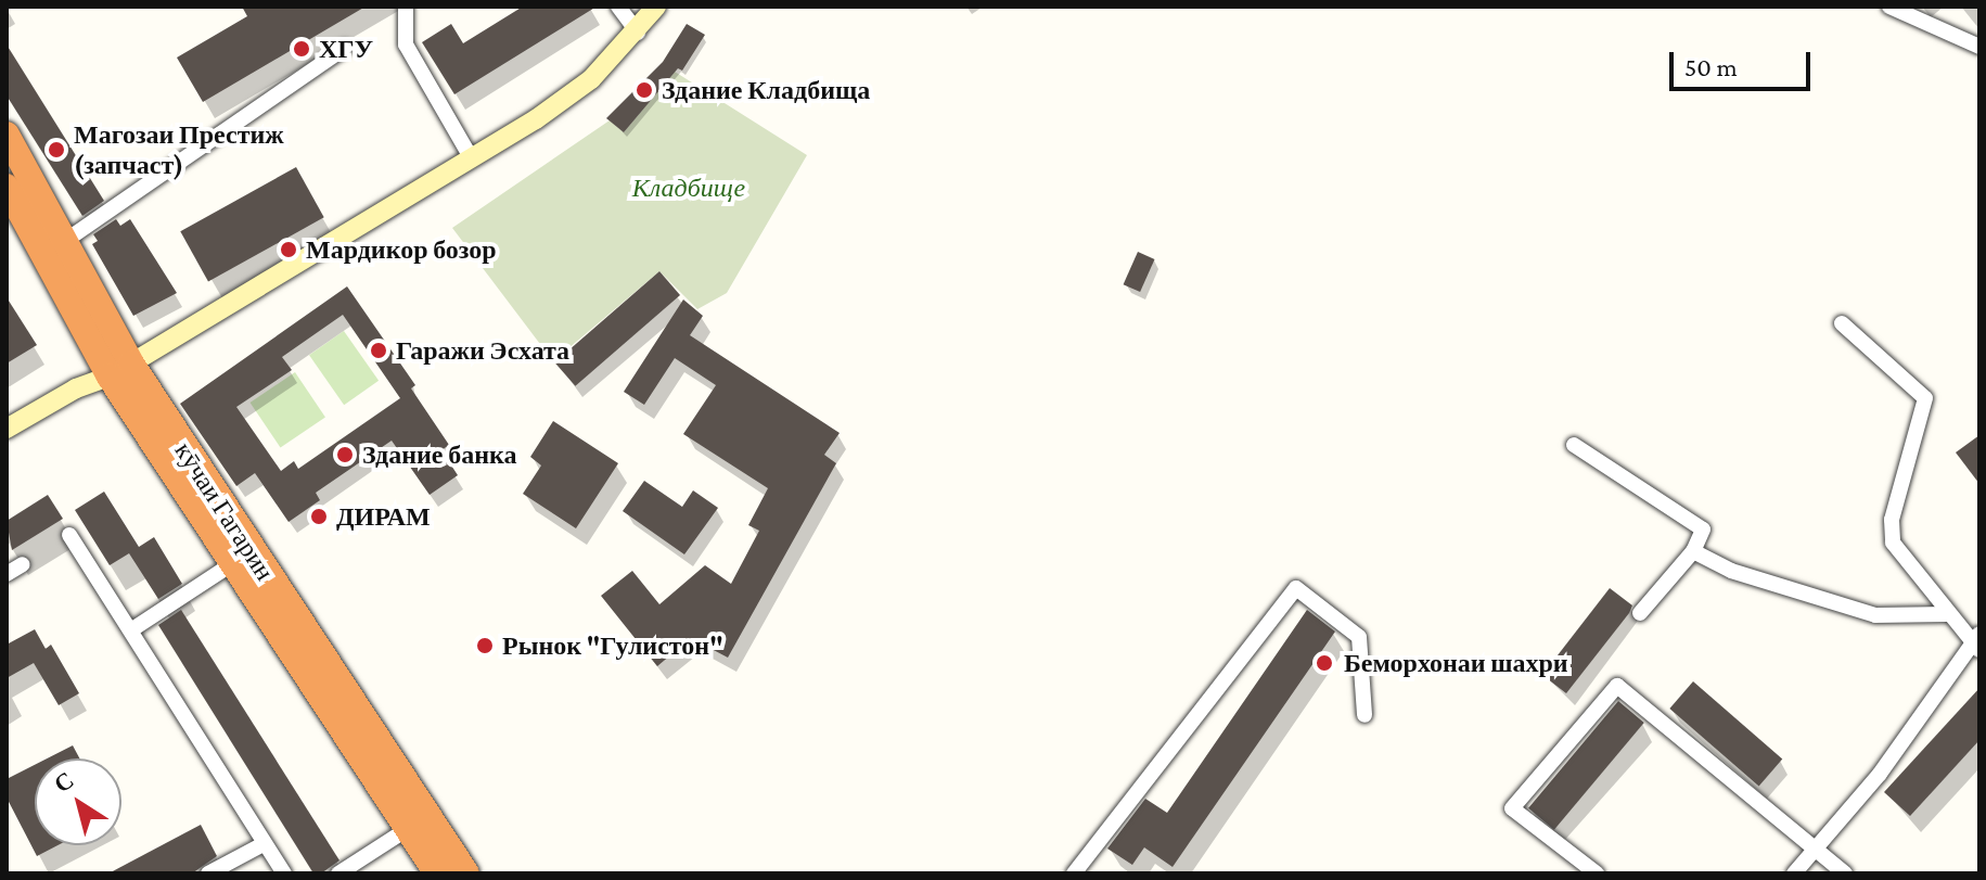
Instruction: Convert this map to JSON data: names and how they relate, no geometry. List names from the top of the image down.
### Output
{
  "streets": {
    "highway": ["кӯчаи Гагарин"]
  },
  "parks": ["Кладбище"],
  "places": [
    "ХГУ",
    "Здание Кладбища",
    "Магозаи Престиж (запчаст)",
    "Мардикор бозор",
    "Гаражи Эсхата",
    "Здание банка",
    "ДИРАМ",
    "Рынок \"Гулистон\"",
    "Беморхонаи шахри"
  ],
  "scale_bar": "50 m",
  "north": "top left"
}
